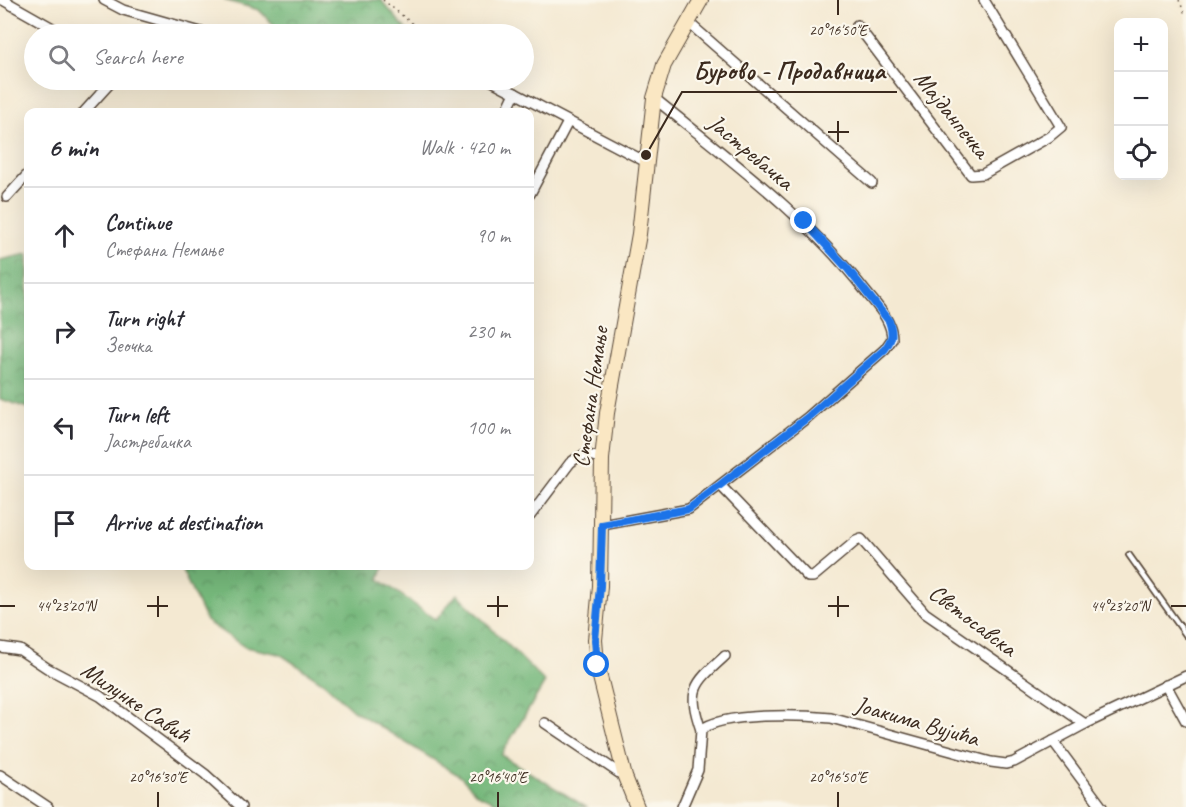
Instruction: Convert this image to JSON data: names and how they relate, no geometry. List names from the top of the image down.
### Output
{
  "streets": {
    "street": [
      "Мајданпечка",
      "Јастребачка",
      "Стефана Немање",
      "Светосавска",
      "Милунке Савић",
      "Јоакима Вујића"
    ]
  },
  "crossings": [
    ["Јастребачка", "Стефана Немање"],
    ["Јастребачка", "Светосавска"],
    ["Светосавска", "Јоакима Вујића"]
  ],
  "places": ["Бурово - Продавница"],
  "page": {
    "map_buttons": ["+", "−"],
    "search": "Search here",
    "heading": ["6 min", "Walk · 420 m"],
    "list": [
      ["Continue", "Стефана Немање", "90 m"],
      ["Turn right", "Зеочка", "230 m"],
      ["Turn left", "Јастребачка", "100 m"],
      "Arrive at destination"
    ]
  },
  "coordinates": [
    "20°16'50\"E",
    "44°23'20\"N",
    "20°16'30\"E",
    "20°16'40\"E"
  ]
}
